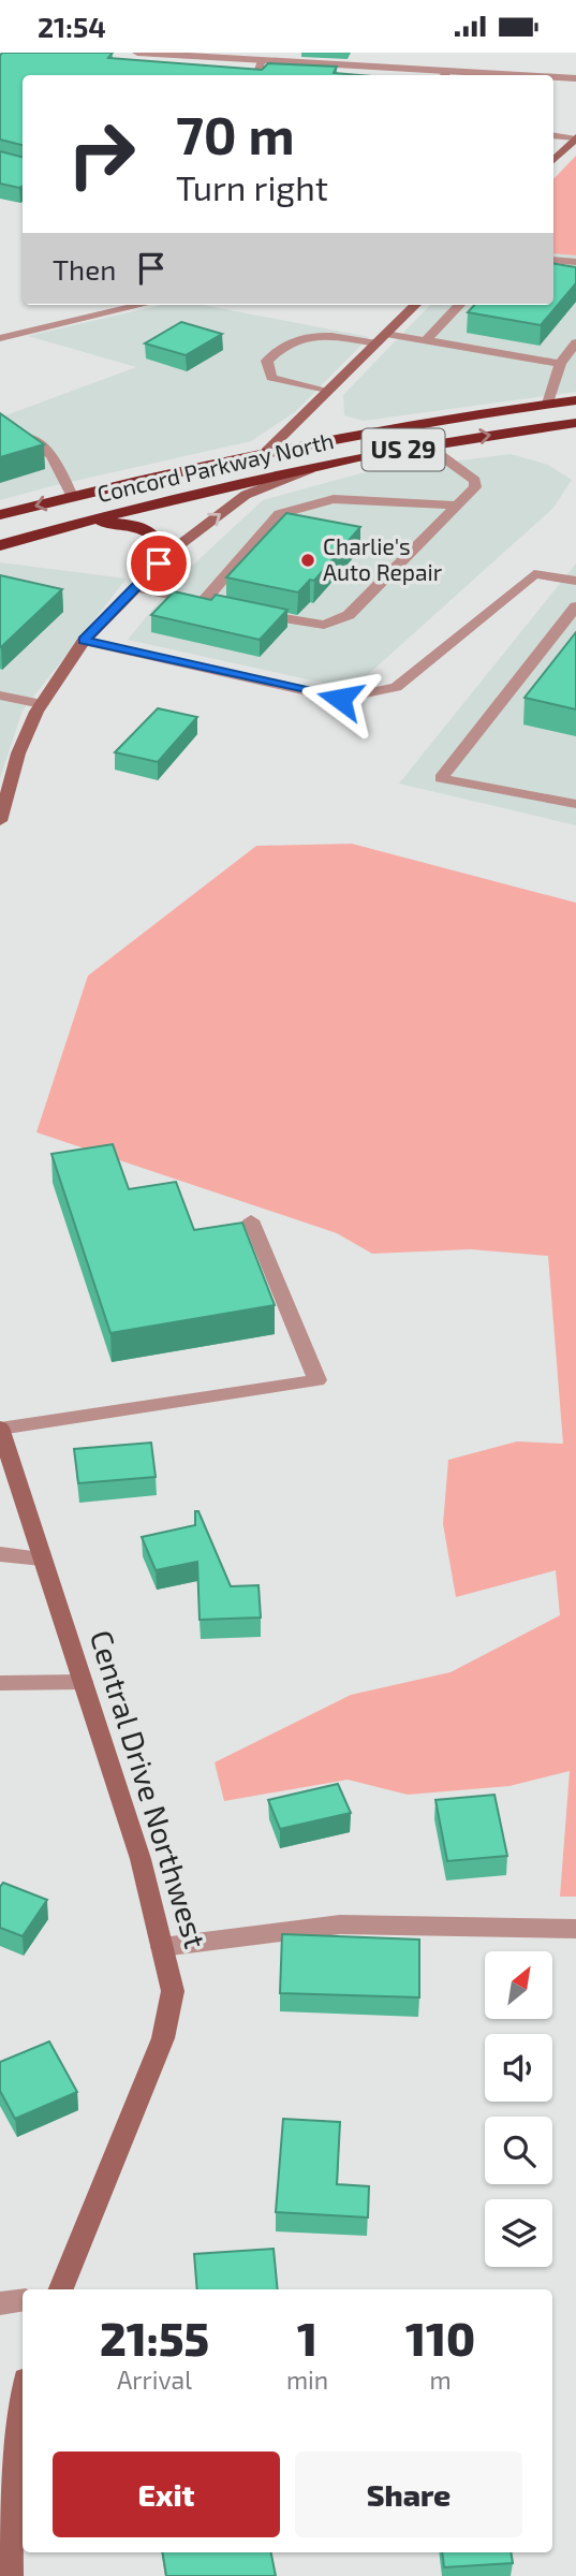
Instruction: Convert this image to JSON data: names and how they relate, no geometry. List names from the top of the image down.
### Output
{
  "streets": {
    "highway": ["US 29", "Concord Parkway North"],
    "street": ["Central Drive Northwest"]
  },
  "places": ["Charlie's Auto Repair"],
  "north": "top right",
  "page": {
    "status": "21:54",
    "turn": ["70 m", "Turn right"],
    "then": "Then",
    "eta": [
      "21:55",
      "Arrival",
      "1",
      "min",
      "110",
      "m"
    ],
    "buttons": ["Exit", "Share"]
  }
}
